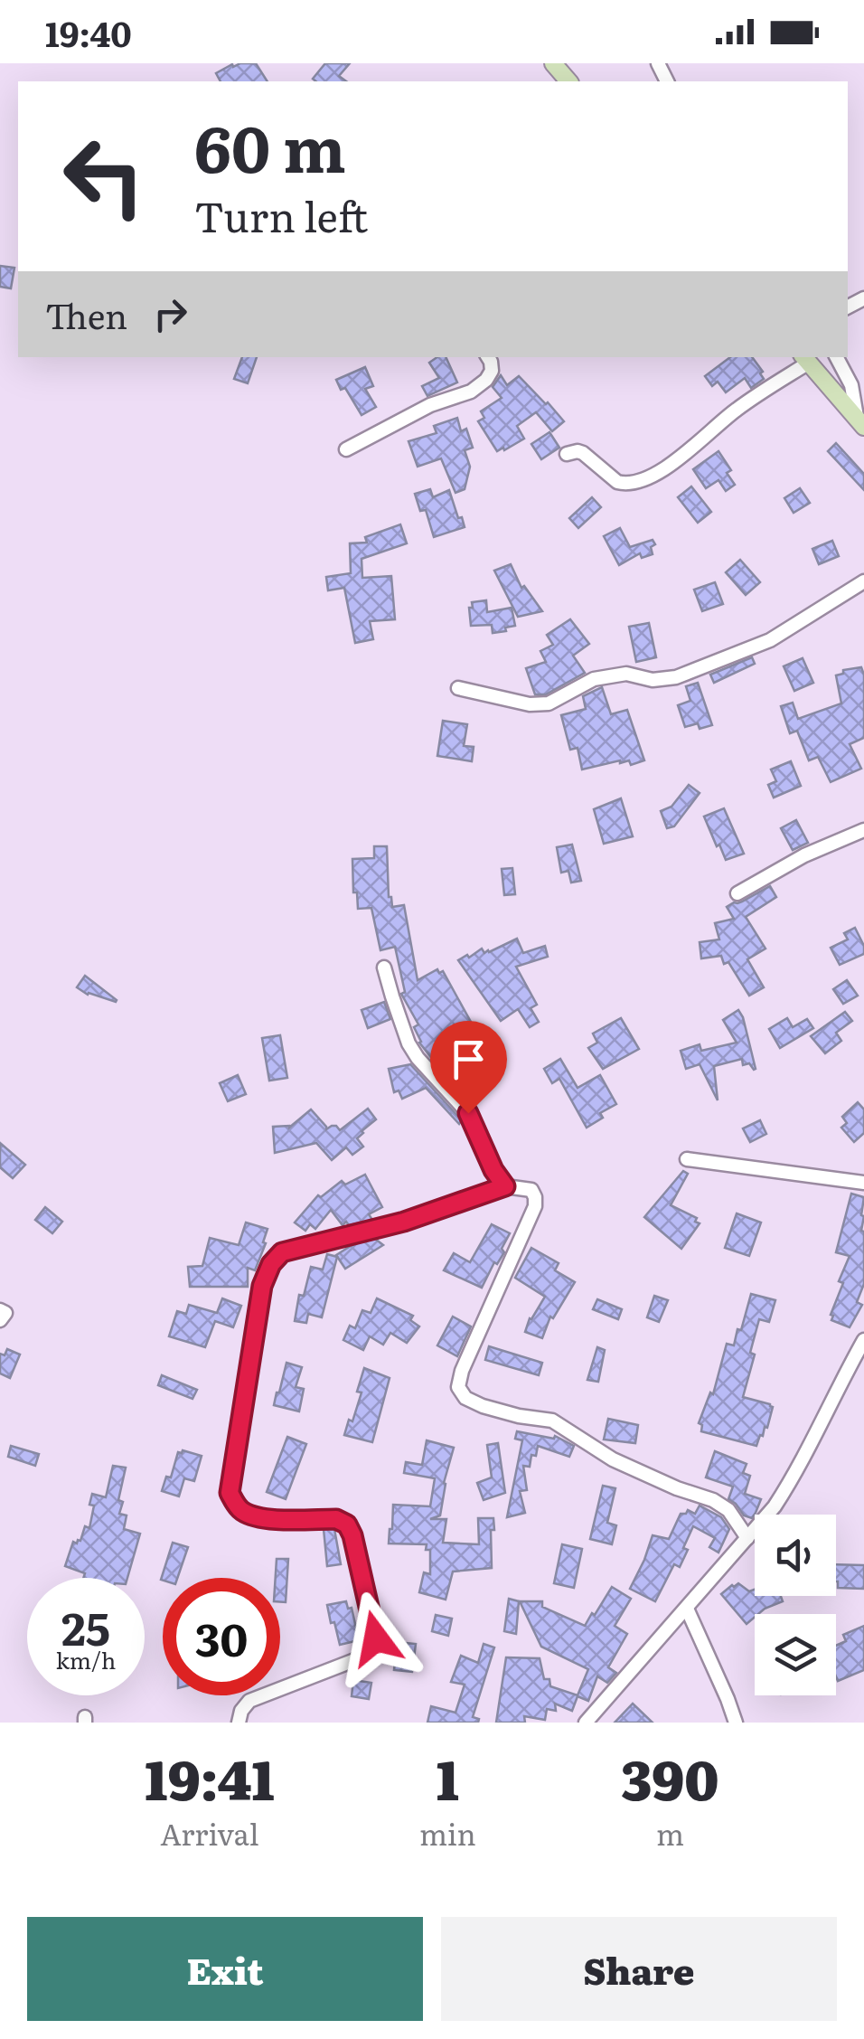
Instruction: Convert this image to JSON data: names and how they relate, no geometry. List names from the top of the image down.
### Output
{
  "page": {
    "status": "19:40",
    "turn": ["60 m", "Turn left"],
    "then": "Then",
    "speed": "25 km/h",
    "limit": "30",
    "eta": [
      "19:41",
      "Arrival",
      "1",
      "min",
      "390",
      "m"
    ],
    "buttons": ["Exit", "Share"]
  }
}
